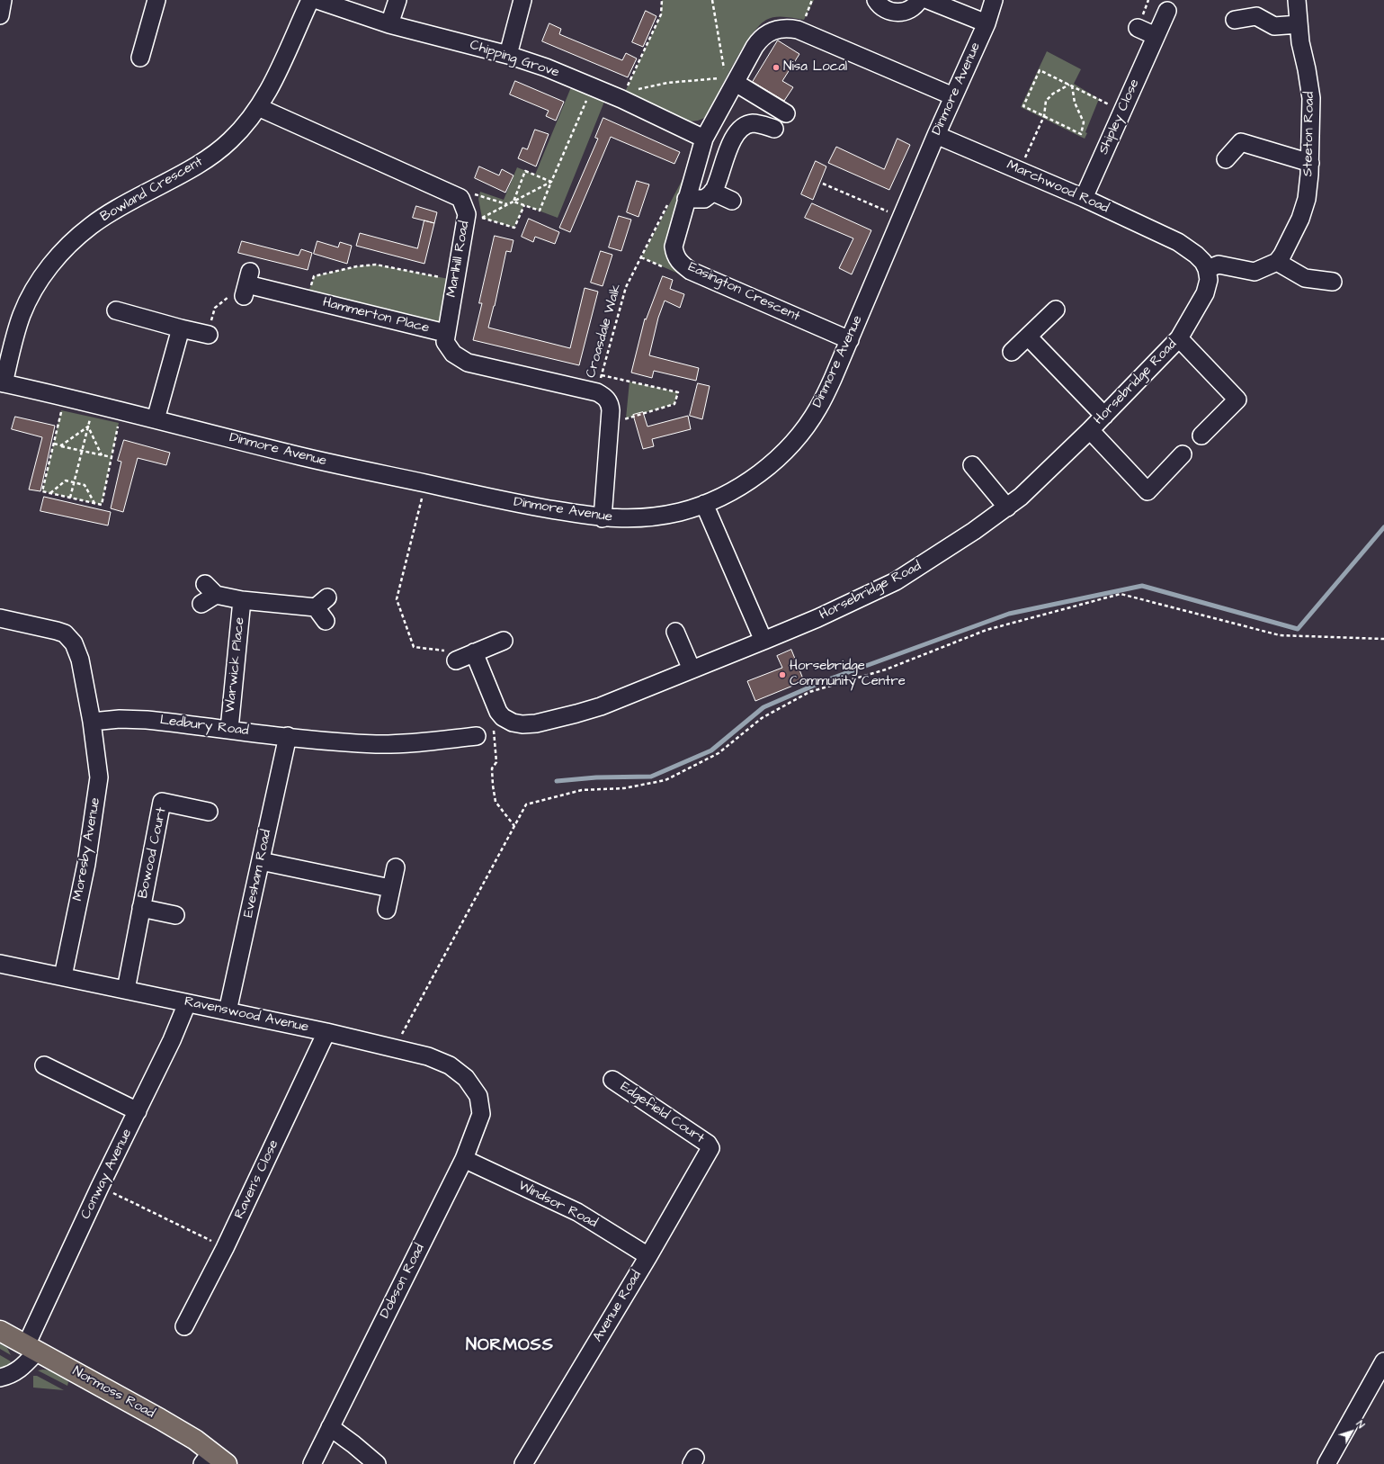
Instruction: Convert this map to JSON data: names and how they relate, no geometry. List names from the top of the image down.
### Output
{
  "streets": {
    "main road": ["Normoss Road"],
    "street": [
      "Chipping Grove",
      "Dinmore Avenue",
      "Shipley Close",
      "Steeton Road",
      "Marchwood Road",
      "Bowland Crescent",
      "Marlhill Road",
      "Easington Crescent",
      "Hammerton Place",
      "Horsebridge Road",
      "Warwick Place",
      "Ledbury Road",
      "Moresby Avenue",
      "Bowood Court",
      "Evesham Road",
      "Ravenswood Avenue",
      "Edgefield Court",
      "Conway Avenue",
      "Raven's Close",
      "Windsor Road",
      "Dobson Road",
      "Avenue Road"
    ],
    "path": ["Croasdale Walk"]
  },
  "crossings": [
    ["Chipping Grove", "Easington Crescent"],
    ["Dinmore Avenue", "Marchwood Road"],
    ["Dinmore Avenue", "Bowland Crescent"],
    ["Dinmore Avenue", "Marlhill Road"],
    ["Dinmore Avenue", "Easington Crescent"],
    ["Shipley Close", "Marchwood Road"],
    ["Marchwood Road", "Horsebridge Road"],
    ["Marlhill Road", "Hammerton Place"],
    ["Marlhill Road", "Croasdale Walk"],
    ["Warwick Place", "Ledbury Road"],
    ["Ledbury Road", "Moresby Avenue"],
    ["Ledbury Road", "Evesham Road"],
    ["Moresby Avenue", "Ravenswood Avenue"],
    ["Bowood Court", "Ravenswood Avenue"],
    ["Evesham Road", "Ravenswood Avenue"],
    ["Ravenswood Avenue", "Conway Avenue"],
    ["Ravenswood Avenue", "Raven's Close"],
    ["Ravenswood Avenue", "Dobson Road"],
    ["Edgefield Court", "Avenue Road"],
    ["Conway Avenue", "Normoss Road"],
    ["Windsor Road", "Dobson Road"],
    ["Windsor Road", "Avenue Road"]
  ],
  "districts": ["NORMOSS"],
  "places": ["Nisa Local", "Horsebridge Community Centre"],
  "north": "top right"
}
